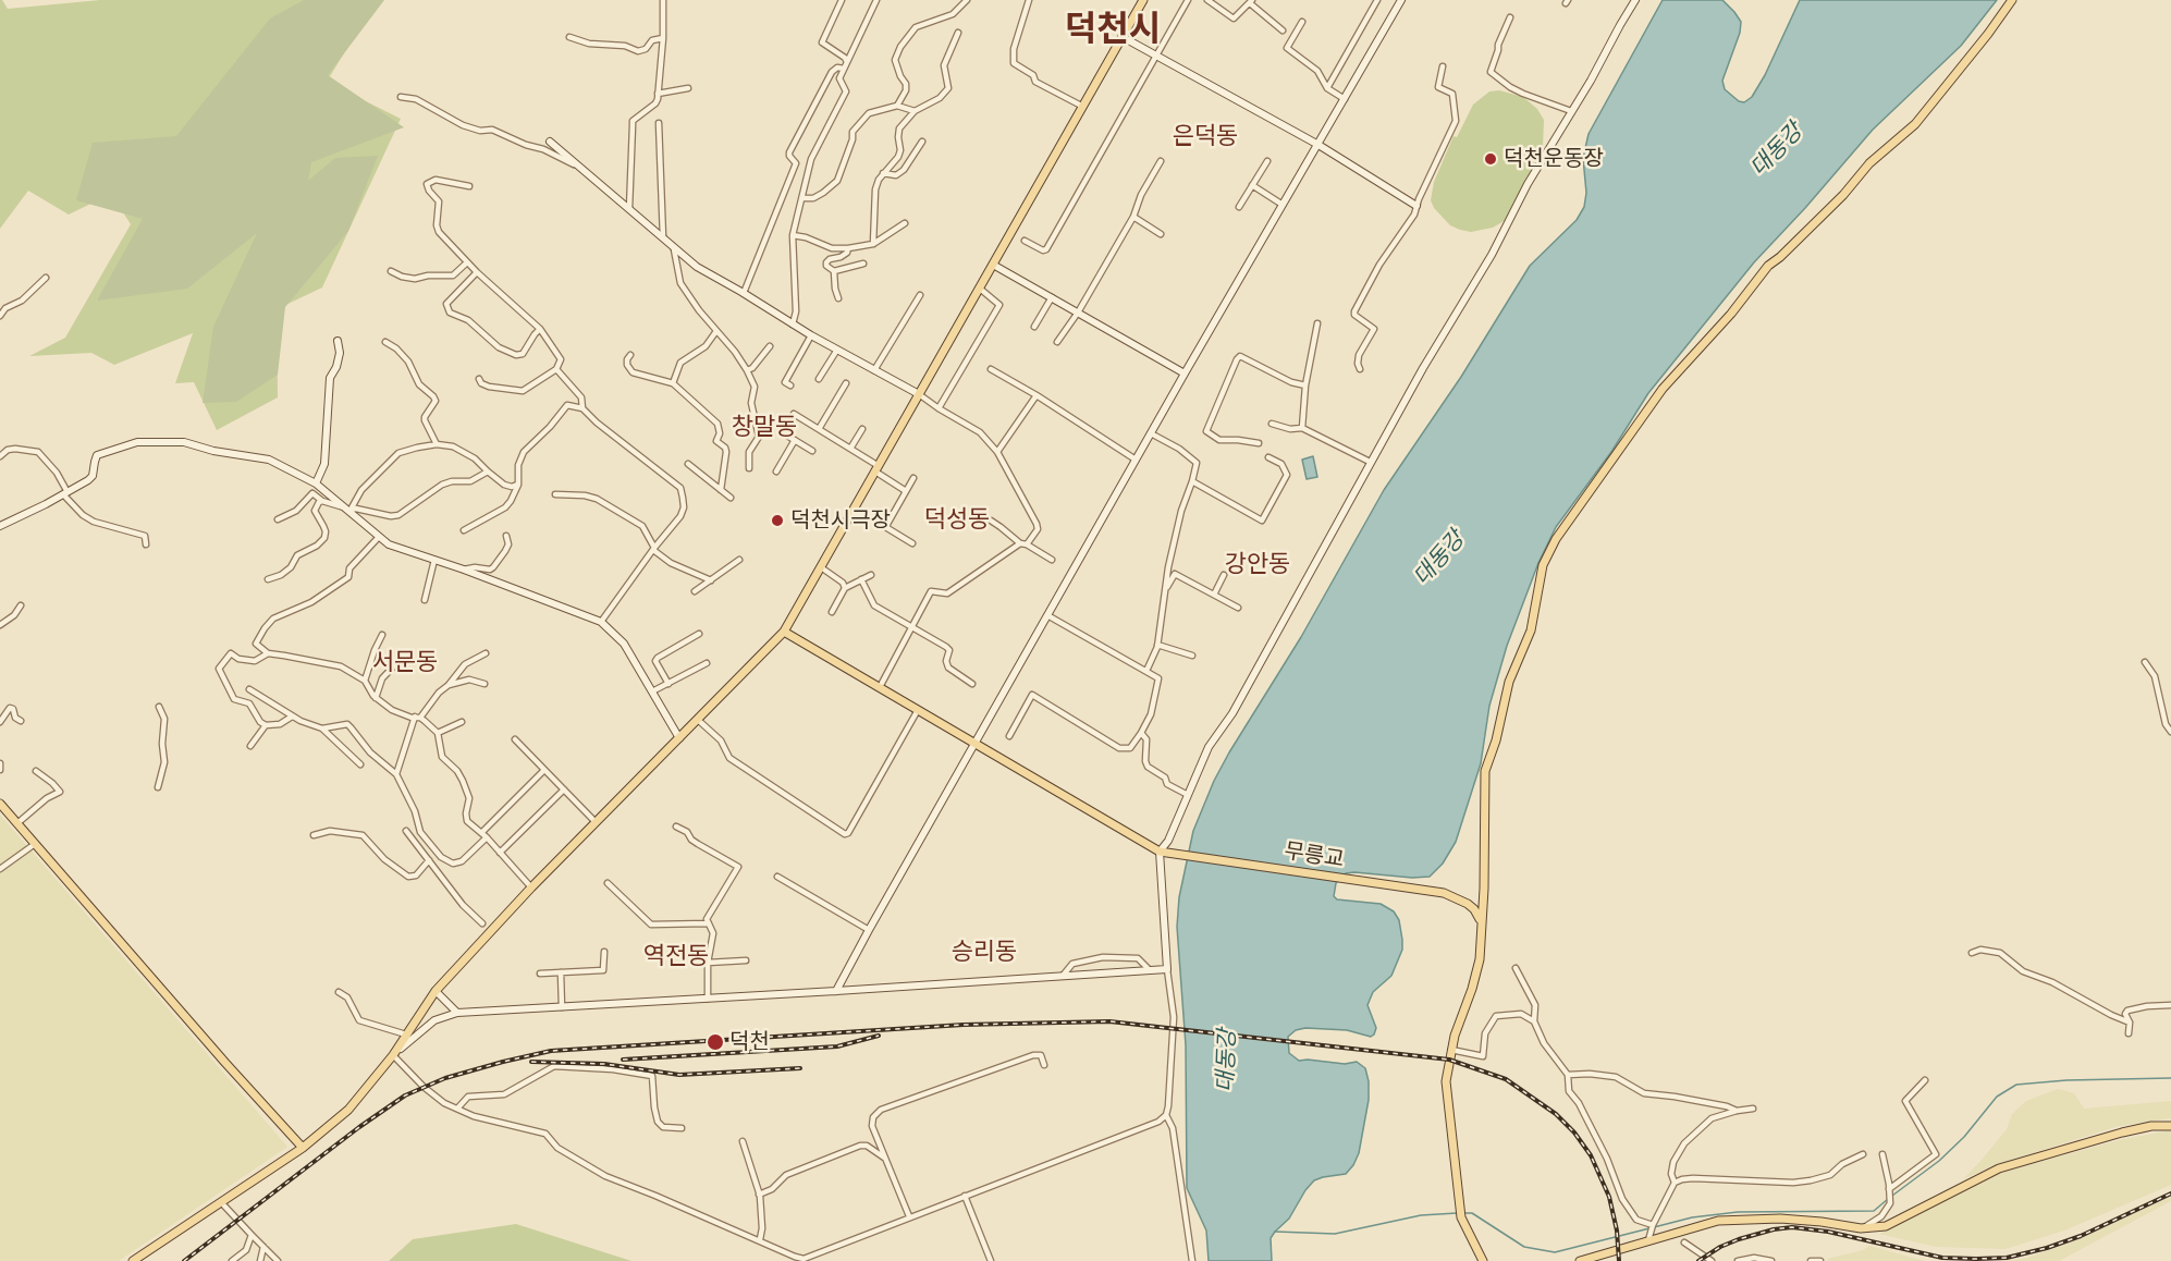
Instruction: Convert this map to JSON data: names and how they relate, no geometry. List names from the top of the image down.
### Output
{
  "streets": {
    "main road": ["무릉교"]
  },
  "districts": [
    "덕천시",
    "은덕동",
    "창말동",
    "덕성동",
    "강안동",
    "서문동",
    "승리동",
    "역전동"
  ],
  "water": ["대동강"],
  "places": ["덕천운동장", "덕천시극장", "덕천"]
}
